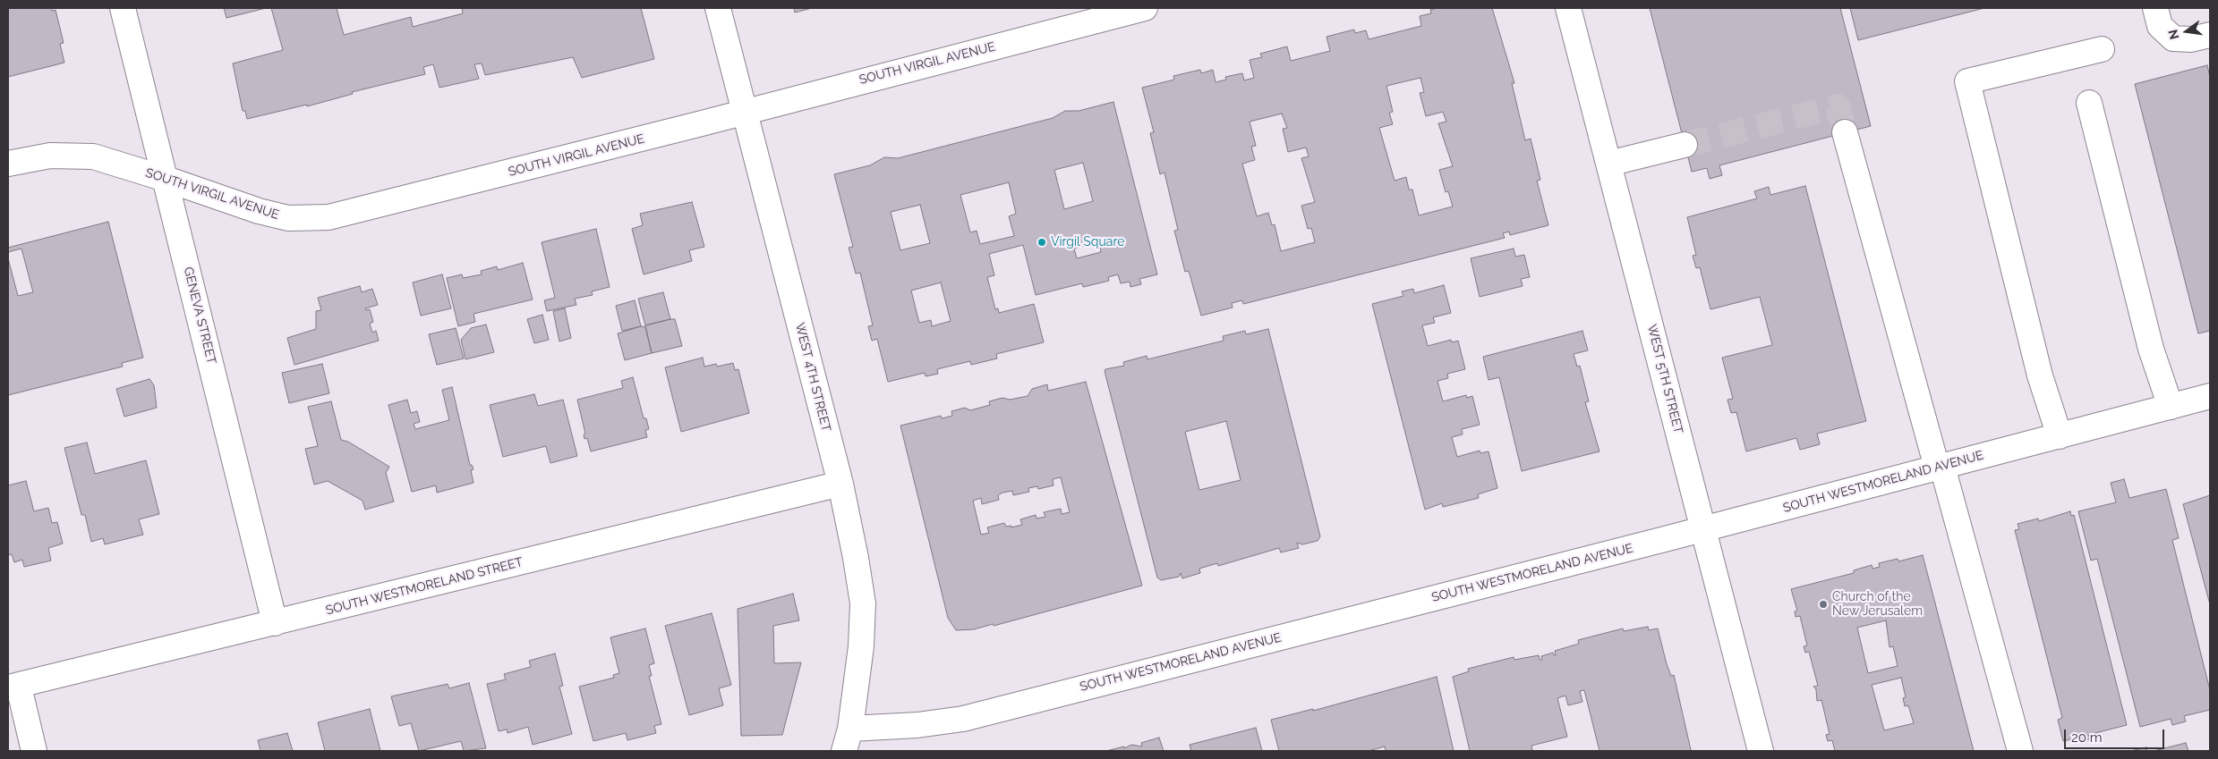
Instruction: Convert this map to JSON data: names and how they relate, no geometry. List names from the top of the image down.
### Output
{
  "streets": {
    "street": [
      "SOUTH VIRGIL AVENUE",
      "GENEVA STREET",
      "WEST 4TH STREET",
      "WEST 5TH STREET",
      "SOUTH WESTMORELAND AVENUE",
      "SOUTH WESTMORELAND STREET"
    ]
  },
  "crossings": [
    ["SOUTH VIRGIL AVENUE", "GENEVA STREET"],
    ["SOUTH VIRGIL AVENUE", "WEST 4TH STREET"],
    ["GENEVA STREET", "SOUTH WESTMORELAND STREET"],
    ["WEST 4TH STREET", "SOUTH WESTMORELAND AVENUE"],
    ["WEST 4TH STREET", "SOUTH WESTMORELAND STREET"],
    ["WEST 5TH STREET", "SOUTH WESTMORELAND AVENUE"]
  ],
  "places": ["Virgil Square", "Church of the New Jerusalem"],
  "scale_bar": "20 m",
  "north": "left"
}
